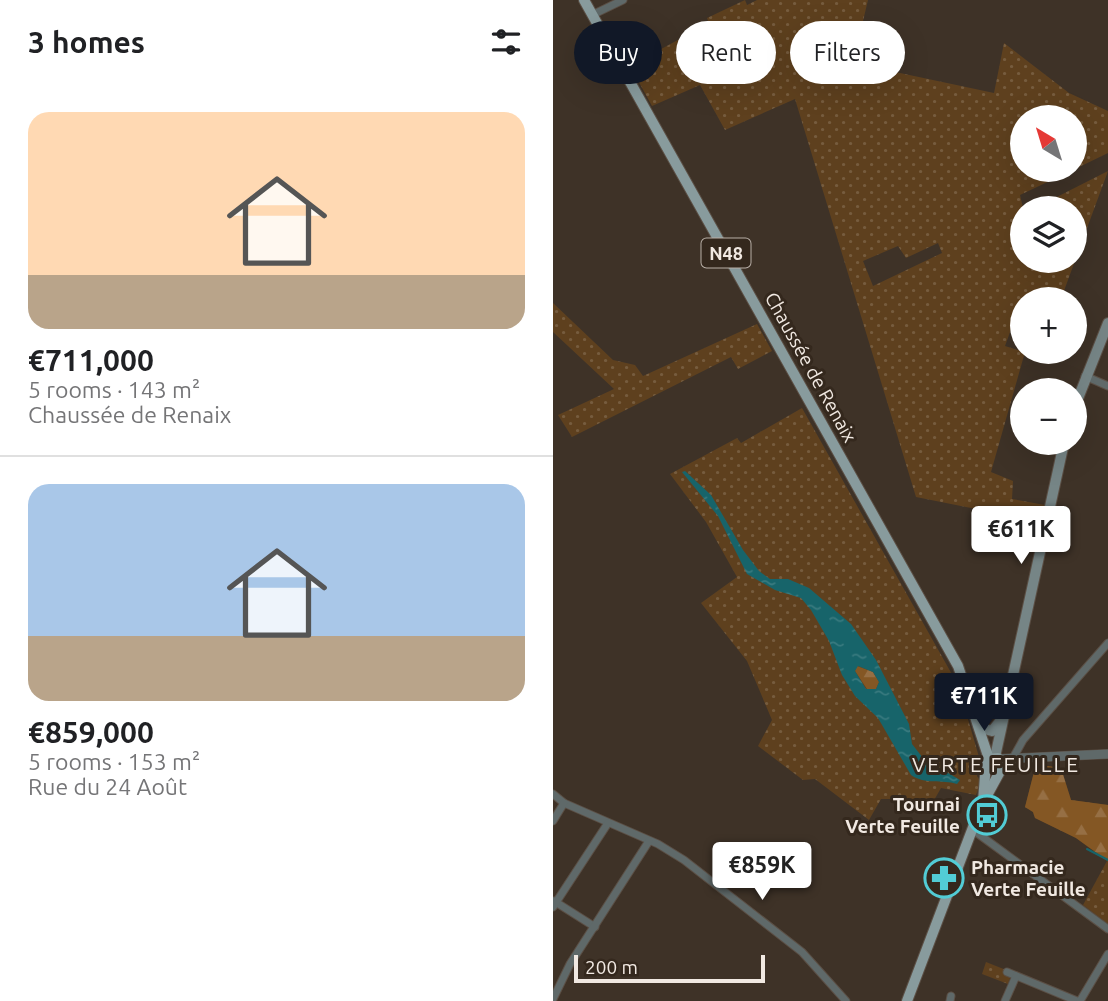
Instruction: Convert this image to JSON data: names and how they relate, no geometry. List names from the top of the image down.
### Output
{
  "streets": {
    "main road": ["N48", "Chaussée de Renaix"]
  },
  "districts": ["VERTE FEUILLE"],
  "places": {
    "bus stop": ["Tournai Verte Feuille"],
    "pharmacy": ["Pharmacie Verte Feuille"]
  },
  "scale_bar": "200 m",
  "north": "top left",
  "page": {
    "heading": "3 homes",
    "chip": ["Buy", "Rent", "Filters"],
    "list": [
      {
        "name": "€711,000",
        "note": "5 rooms · 143 m² · Chaussée de Renaix"
      },
      {
        "name": "€859,000",
        "note": "5 rooms · 153 m² · Rue du 24 Août"
      }
    ],
    "map_buttons": ["+", "−"],
    "price": ["€611K", "€711K", "€859K"],
    "scale": "200 m"
  }
}
